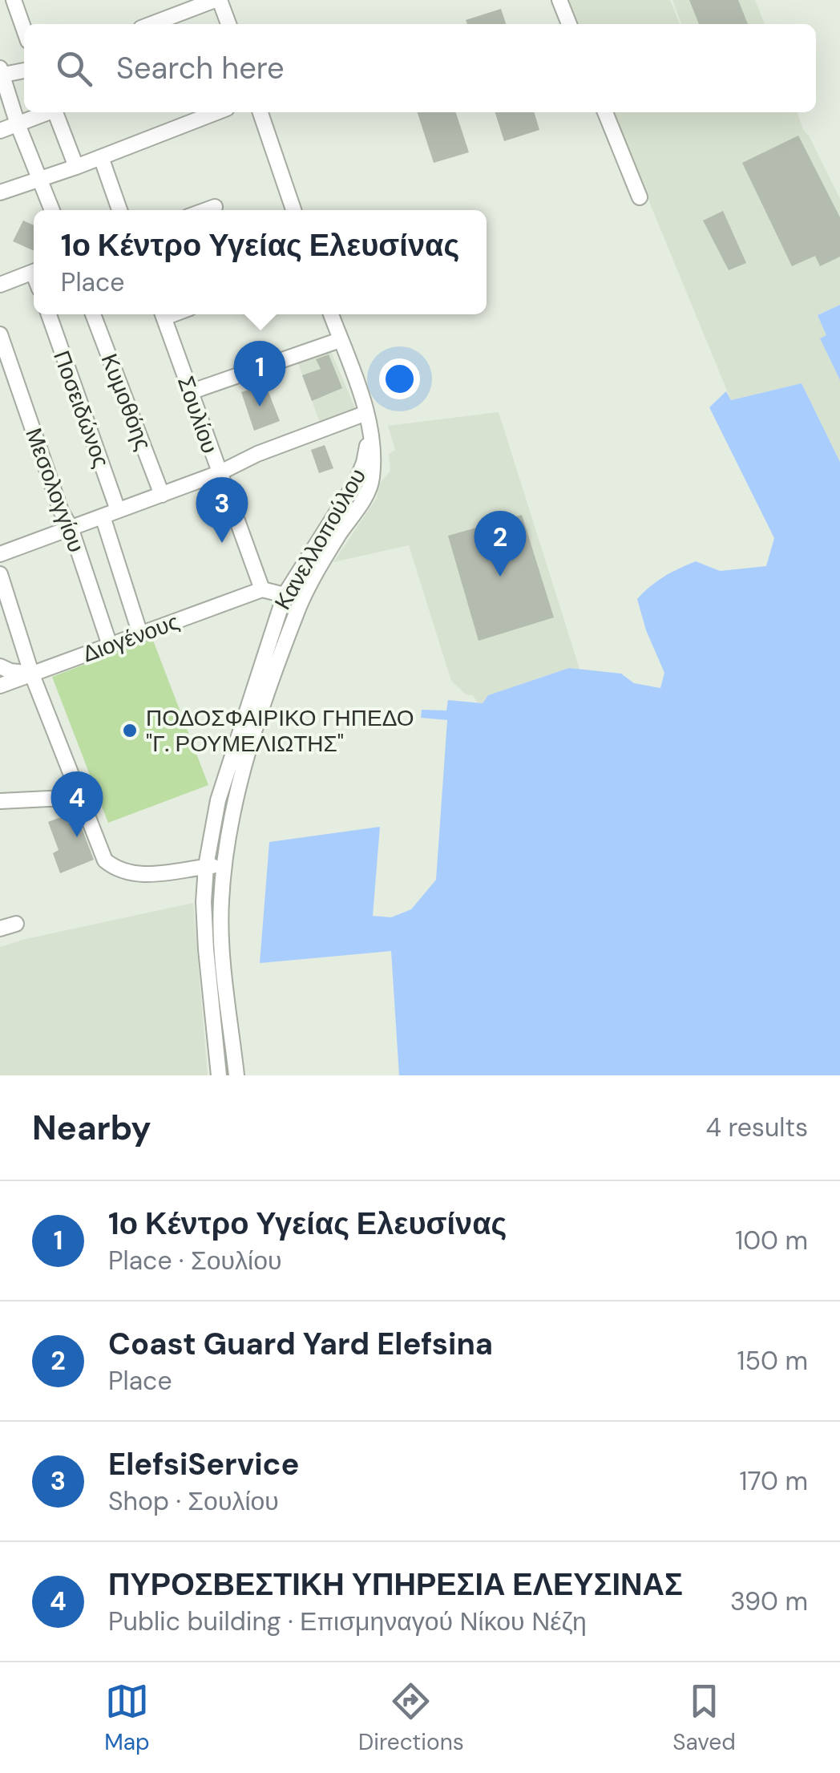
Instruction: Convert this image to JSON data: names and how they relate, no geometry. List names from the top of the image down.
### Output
{
  "streets": {
    "street": [
      "Κυμοθόης",
      "Ποσειδώνος",
      "Σουλίου",
      "Μεσολογγίου",
      "Κανελλοπούλου",
      "Διογένους"
    ]
  },
  "crossings": [
    ["Σουλίου", "Διογένους"],
    ["Μεσολογγίου", "Διογένους"]
  ],
  "places": ["ΠΟΔΟΣΦΑΙΡΙΚΟ ΓΗΠΕΔΟ \"Γ. ΡΟΥΜΕΛΙΩΤΗΣ\""],
  "page": {
    "search": "Search here",
    "popup": ["1ο Κέντρο Υγείας Ελευσίνας", "Place"],
    "pins": [
      "1",
      "3",
      "2",
      "4"
    ],
    "heading": ["Nearby", "4 results"],
    "list": [
      {
        "mark": "1",
        "name": "1ο Κέντρο Υγείας Ελευσίνας",
        "note": "Place · Σουλίου",
        "value": "100 m"
      },
      {
        "mark": "2",
        "name": "Coast Guard Yard Elefsina",
        "note": "Place",
        "value": "150 m"
      },
      {
        "mark": "3",
        "name": "ElefsiService",
        "note": "Shop · Σουλίου",
        "value": "170 m"
      },
      {
        "mark": "4",
        "name": "ΠΥΡΟΣΒΕΣΤΙΚΗ ΥΠΗΡΕΣΙΑ ΕΛΕΥΣΙΝΑΣ",
        "note": "Public building · Επισμηναγού Νίκου Νέζη",
        "value": "390 m"
      }
    ],
    "nav": ["Map", "Directions", "Saved"]
  }
}
